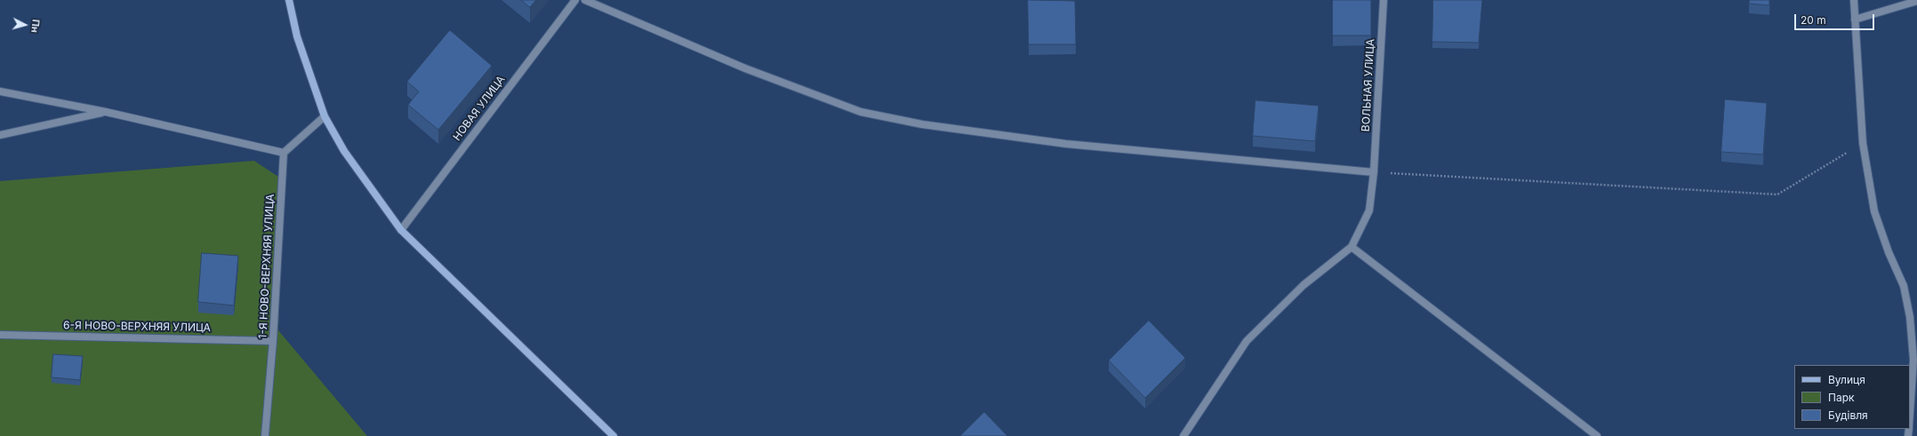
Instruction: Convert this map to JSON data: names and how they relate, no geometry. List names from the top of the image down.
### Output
{
  "streets": {
    "street": [
      "ВОЛЬНАЯ УЛИЦА",
      "НОВАЯ УЛИЦА",
      "1-Я НОВО-ВЕРХНЯЯ УЛИЦА",
      "6-Я НОВО-ВЕРХНЯЯ УЛИЦА"
    ]
  },
  "crossings": [
    ["1-Я НОВО-ВЕРХНЯЯ УЛИЦА", "6-Я НОВО-ВЕРХНЯЯ УЛИЦА"]
  ],
  "legend": ["Вулиця", "Парк", "Будівля"],
  "scale_bar": "20 m",
  "north": "right"
}
